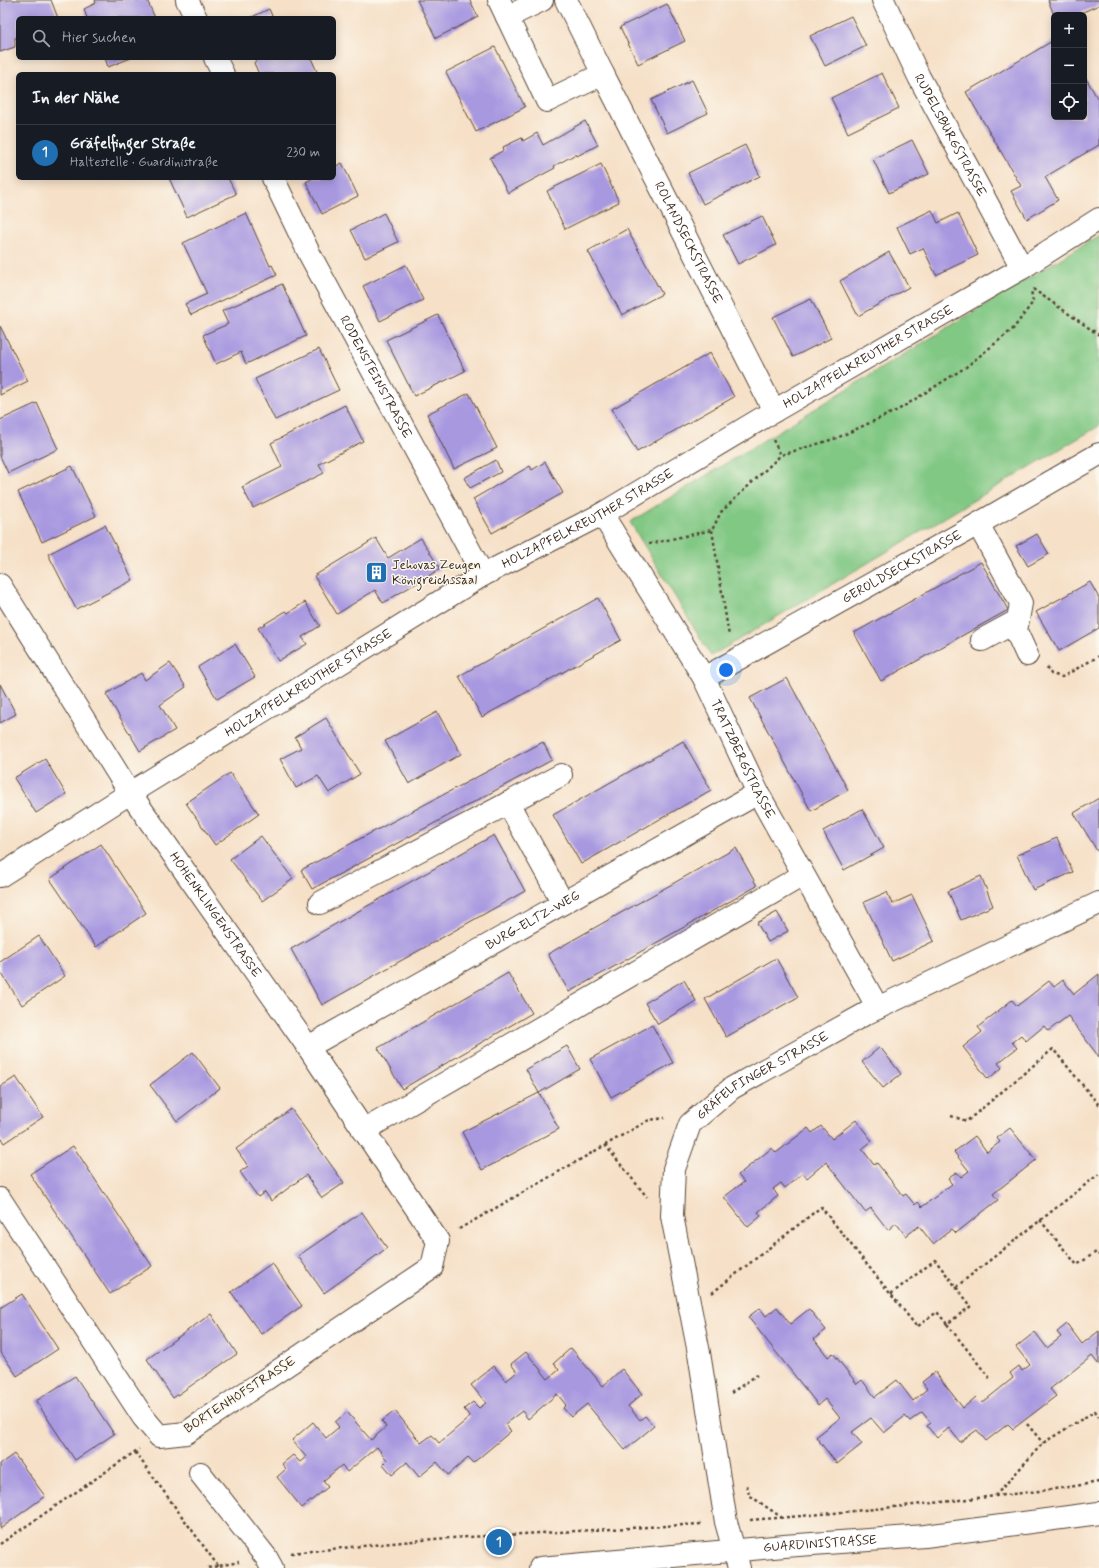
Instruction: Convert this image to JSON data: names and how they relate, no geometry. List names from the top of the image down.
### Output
{
  "streets": {
    "street": [
      "RUDELSBURGSTRASSE",
      "ROLANDSECKSTRASSE",
      "HOLZAPFELKREUTHER STRASSE",
      "RODENSTEINSTRASSE",
      "GEROLDSECKSTRASSE",
      "TRATZBERGSTRASSE",
      "HOHENKLINGENSTRASSE",
      "BURG-ELTZ-WEG",
      "GRÄFELFINGER STRASSE",
      "BORTENHOFSTRASSE",
      "GUARDINISTRASSE"
    ]
  },
  "crossings": [
    ["RUDELSBURGSTRASSE", "HOLZAPFELKREUTHER STRASSE"],
    ["ROLANDSECKSTRASSE", "HOLZAPFELKREUTHER STRASSE"],
    ["HOLZAPFELKREUTHER STRASSE", "RODENSTEINSTRASSE"],
    ["HOLZAPFELKREUTHER STRASSE", "TRATZBERGSTRASSE"],
    ["HOLZAPFELKREUTHER STRASSE", "HOHENKLINGENSTRASSE"],
    ["GEROLDSECKSTRASSE", "TRATZBERGSTRASSE"],
    ["TRATZBERGSTRASSE", "BURG-ELTZ-WEG"],
    ["TRATZBERGSTRASSE", "GRÄFELFINGER STRASSE"],
    ["HOHENKLINGENSTRASSE", "BURG-ELTZ-WEG"],
    ["HOHENKLINGENSTRASSE", "BORTENHOFSTRASSE"],
    ["GRÄFELFINGER STRASSE", "GUARDINISTRASSE"]
  ],
  "places": {
    "building": ["Jehovas Zeugen Königreichssaal"]
  },
  "page": {
    "map_buttons": ["+", "−"],
    "search": "Hier suchen",
    "heading": "In der Nähe",
    "list": [
      {
        "mark": "1",
        "name": "Gräfelfinger Straße",
        "note": "Haltestelle · Guardinistraße",
        "value": "230 m"
      }
    ],
    "pins": "1"
  }
}
